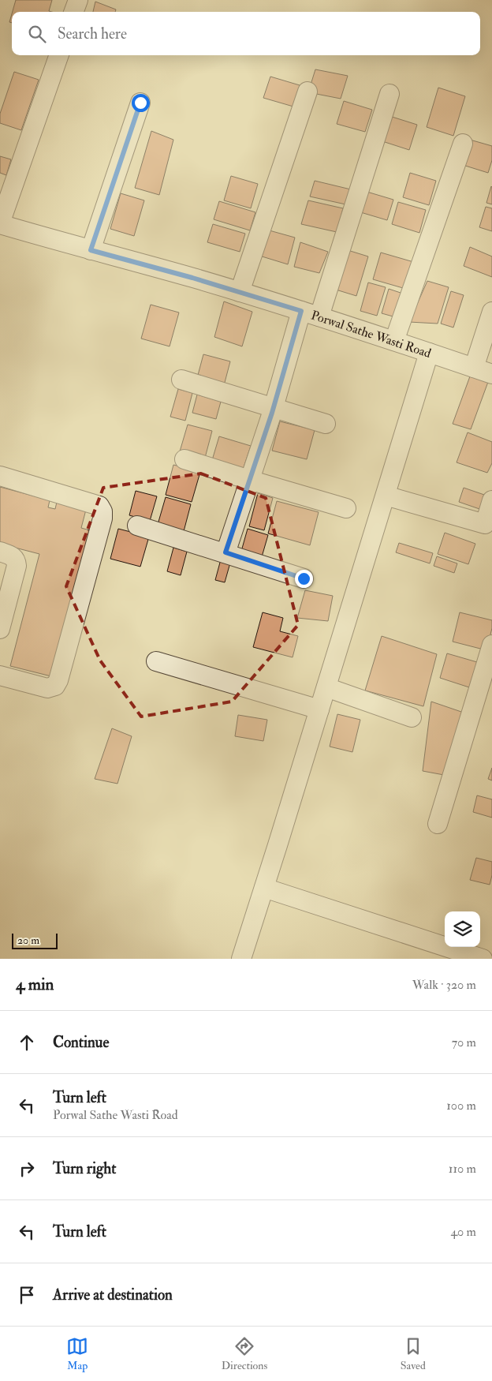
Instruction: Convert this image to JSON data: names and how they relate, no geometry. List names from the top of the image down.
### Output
{
  "streets": {
    "street": ["Porwal Sathe Wasti Road"]
  },
  "scale_bar": "20 m",
  "page": {
    "search": "Search here",
    "scale": "20 m",
    "heading": ["4 min", "Walk · 320 m"],
    "list": [
      ["Continue", "70 m"],
      ["Turn left", "Porwal Sathe Wasti Road", "100 m"],
      ["Turn right", "110 m"],
      ["Turn left", "40 m"],
      "Arrive at destination"
    ],
    "nav": ["Map", "Directions", "Saved"]
  }
}
